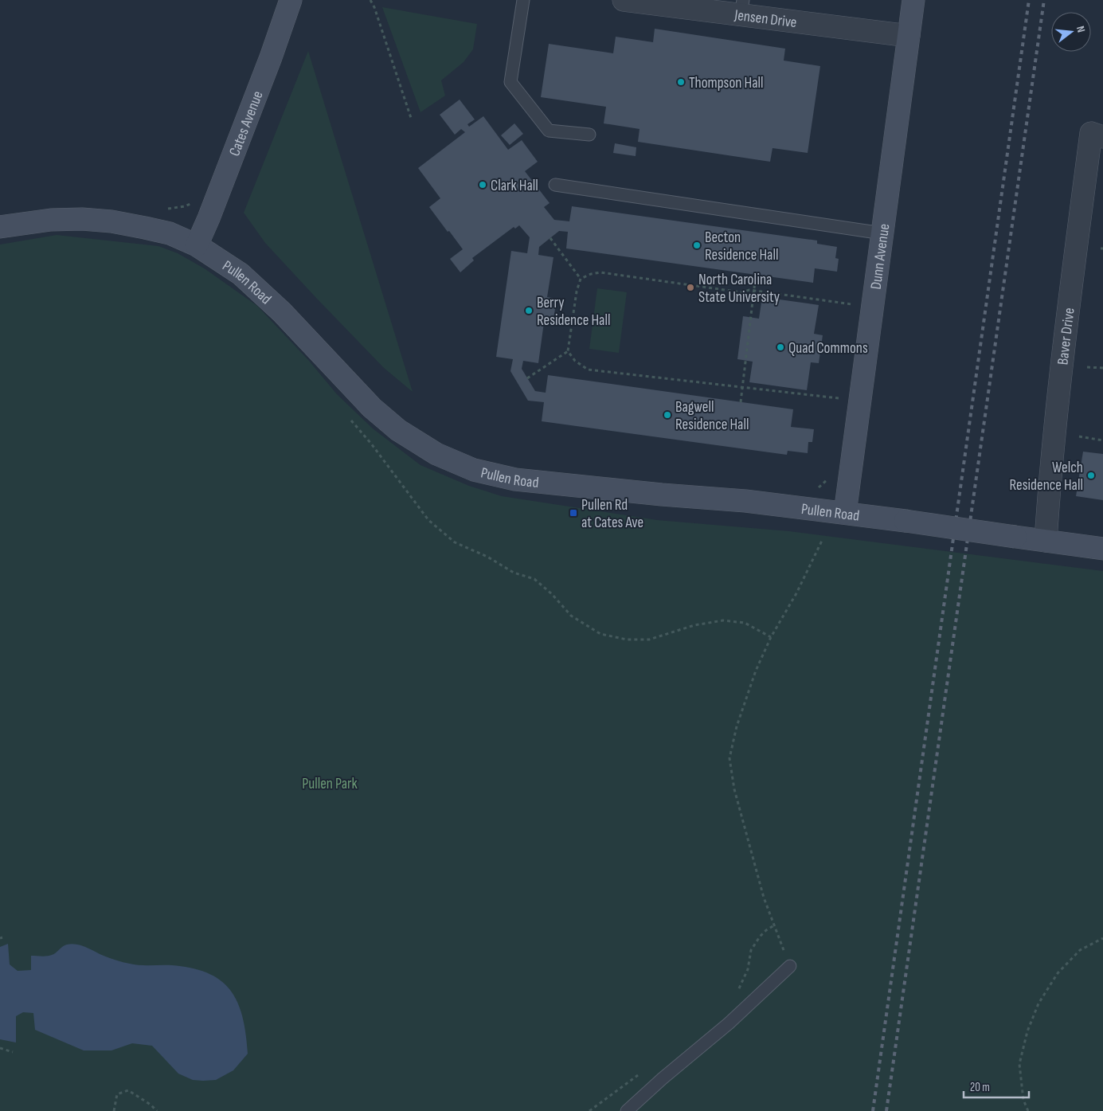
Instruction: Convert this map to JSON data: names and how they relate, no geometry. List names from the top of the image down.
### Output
{
  "streets": {
    "main road": ["Cates Avenue", "Dunn Avenue", "Pullen Road"],
    "street": ["Jensen Drive", "Baver Drive"]
  },
  "crossings": [
    ["Jensen Drive", "Dunn Avenue"],
    ["Cates Avenue", "Pullen Road"],
    ["Dunn Avenue", "Pullen Road"],
    ["Pullen Road", "Baver Drive"]
  ],
  "parks": ["Pullen Park"],
  "places": {
    "other": [
      "Thompson Hall",
      "Clark Hall",
      "Becton Residence Hall",
      "North Carolina State University",
      "Berry Residence Hall",
      "Quad Commons",
      "Bagwell Residence Hall",
      "Welch Residence Hall"
    ],
    "transit": ["Pullen Rd at Cates Ave"]
  },
  "scale_bar": "20 m",
  "north": "right"
}
